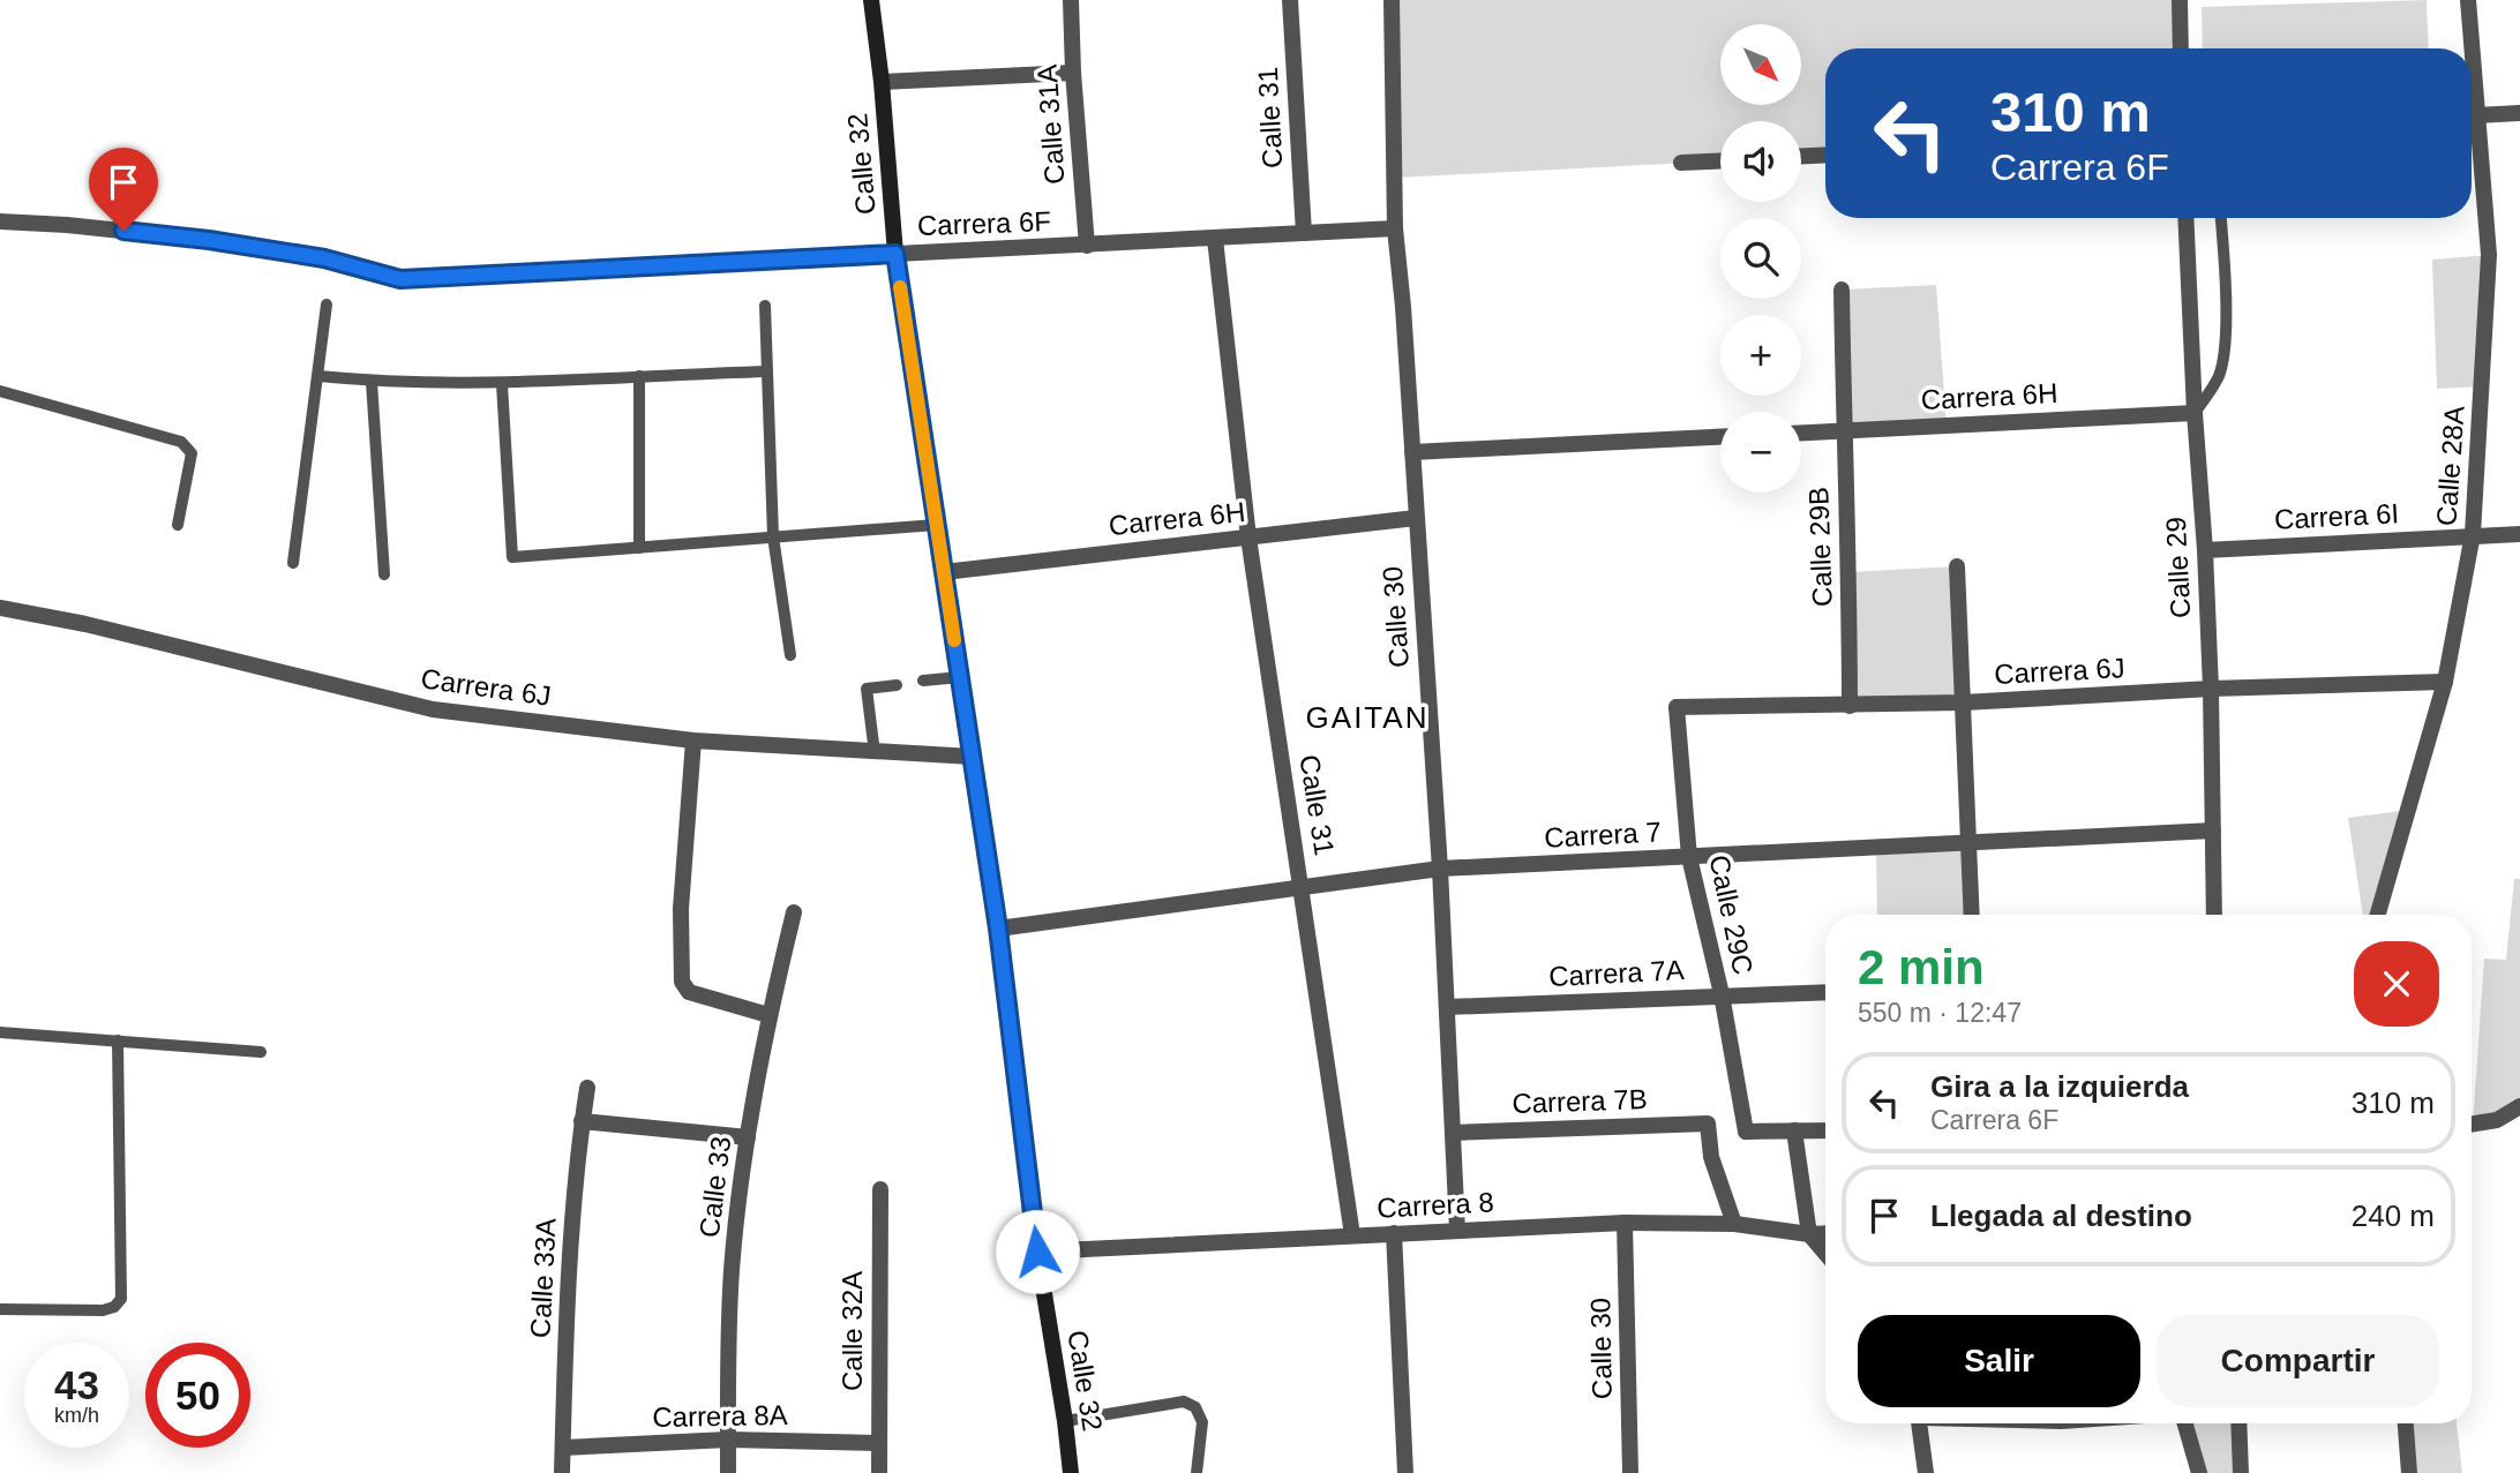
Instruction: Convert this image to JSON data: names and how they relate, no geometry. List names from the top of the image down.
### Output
{
  "streets": {
    "main road": ["Calle 32"],
    "street": [
      "Calle 31",
      "Calle 31A",
      "Carrera 6F",
      "Carrera 6H",
      "Calle 28A",
      "Carrera 6I",
      "Calle 29B",
      "Calle 29",
      "Calle 30",
      "Carrera 6J",
      "Carrera 7",
      "Calle 29C",
      "Carrera 7A",
      "Carrera 7B",
      "Calle 33",
      "Carrera 8",
      "Calle 33A",
      "Calle 32A",
      "Carrera 8A"
    ]
  },
  "crossings": [
    ["Calle 31", "Carrera 6F"],
    ["Calle 31", "Carrera 6H"],
    ["Calle 31", "Carrera 7"],
    ["Calle 31", "Carrera 8"],
    ["Calle 31A", "Carrera 6F"],
    ["Calle 32", "Carrera 6F"],
    ["Calle 32", "Carrera 6H"],
    ["Calle 32", "Carrera 6J"],
    ["Calle 32", "Carrera 7"],
    ["Calle 32", "Carrera 8"],
    ["Carrera 6F", "Calle 30"],
    ["Carrera 6H", "Calle 29B"],
    ["Carrera 6H", "Calle 29"],
    ["Carrera 6H", "Calle 30"],
    ["Calle 28A", "Carrera 6I"],
    ["Calle 28A", "Carrera 6J"],
    ["Carrera 6I", "Calle 29"],
    ["Calle 29B", "Carrera 6J"],
    ["Calle 29", "Carrera 6J"],
    ["Calle 29", "Carrera 7"],
    ["Calle 30", "Carrera 7"],
    ["Calle 30", "Carrera 7A"],
    ["Calle 30", "Carrera 7B"],
    ["Calle 30", "Carrera 8"],
    ["Carrera 6J", "Calle 29C"],
    ["Carrera 7", "Calle 29C"],
    ["Calle 29C", "Carrera 7A"],
    ["Carrera 7B", "Carrera 8"],
    ["Calle 33", "Carrera 8A"],
    ["Calle 33A", "Carrera 8A"],
    ["Calle 32A", "Carrera 8A"]
  ],
  "districts": ["GAITAN"],
  "north": "bottom right",
  "page": {
    "map_buttons": ["+", "−"],
    "turn": ["310 m", "Carrera 6F"],
    "heading": ["2 min", "550 m · 12:47"],
    "list": [
      {
        "name": "Gira a la izquierda",
        "note": "Carrera 6F",
        "value": "310 m"
      },
      {
        "name": "Llegada al destino",
        "value": "240 m"
      }
    ],
    "buttons": ["Salir", "Compartir"],
    "speed": "43 km/h",
    "limit": "50"
  }
}
